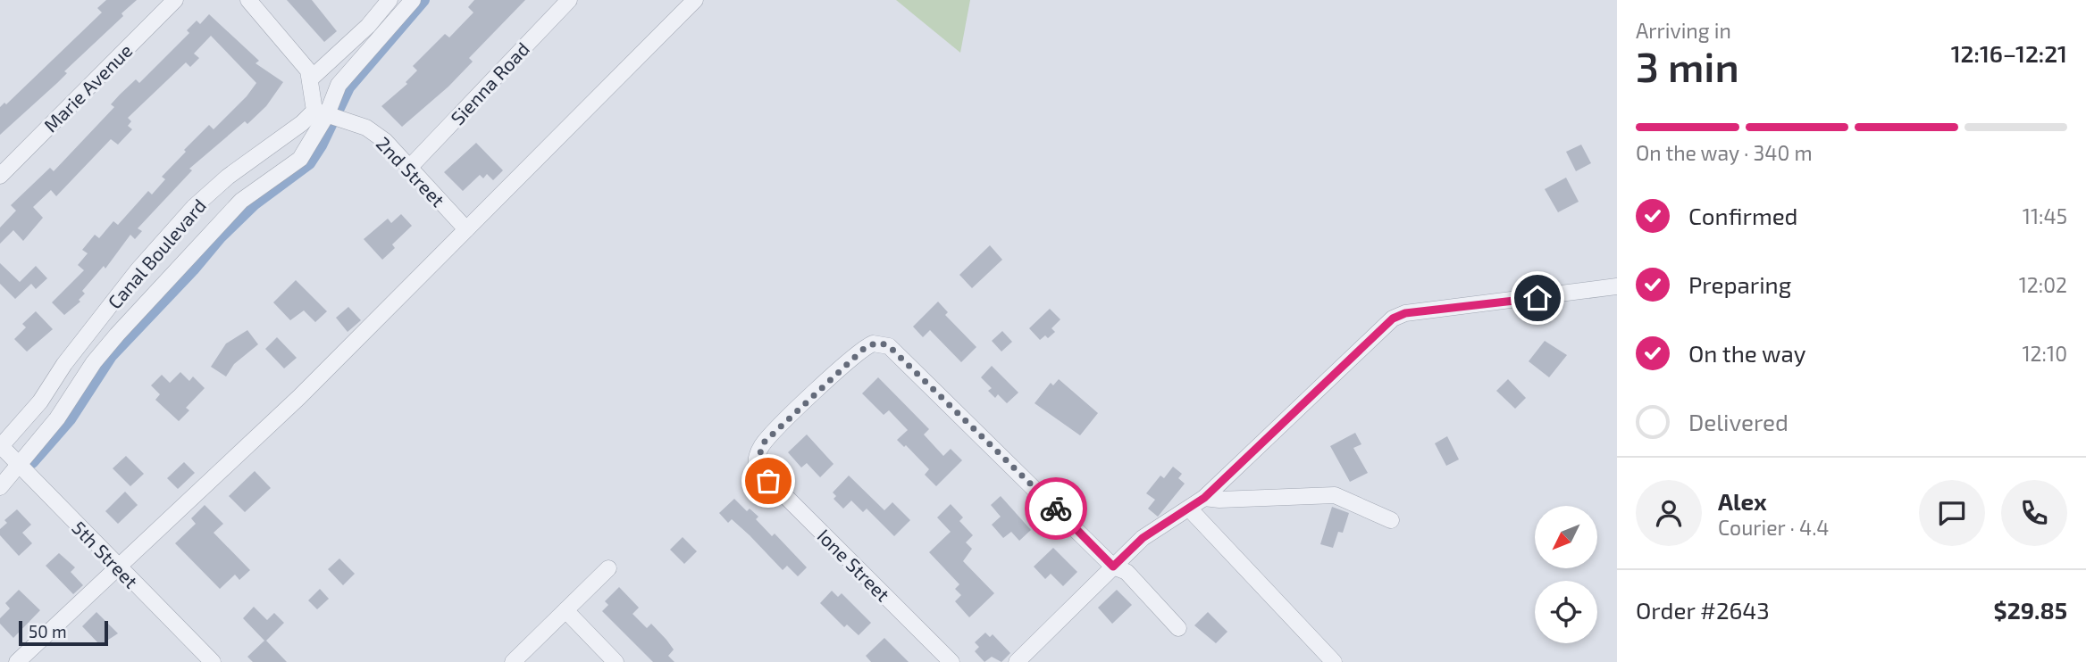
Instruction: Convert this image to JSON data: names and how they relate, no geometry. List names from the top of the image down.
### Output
{
  "streets": {
    "street": [
      "Sienna Road",
      "Marie Avenue",
      "2nd Street",
      "Canal Boulevard",
      "5th Street",
      "Ione Street"
    ]
  },
  "crossings": [
    ["Sienna Road", "2nd Street"],
    ["2nd Street", "Canal Boulevard"],
    ["Canal Boulevard", "5th Street"]
  ],
  "scale_bar": "50 m",
  "north": "bottom left",
  "page": {
    "heading": ["3 min", "Arriving in", "12:16–12:21"],
    "panel": [
      "Alex",
      "Courier · 4.4",
      "Order #2643",
      "$29.85"
    ],
    "bar": "On the way · 340 m",
    "list": [
      ["Confirmed", "11:45"],
      ["Preparing", "12:02"],
      ["On the way", "12:10"],
      "Delivered"
    ],
    "scale": "50 m"
  }
}
